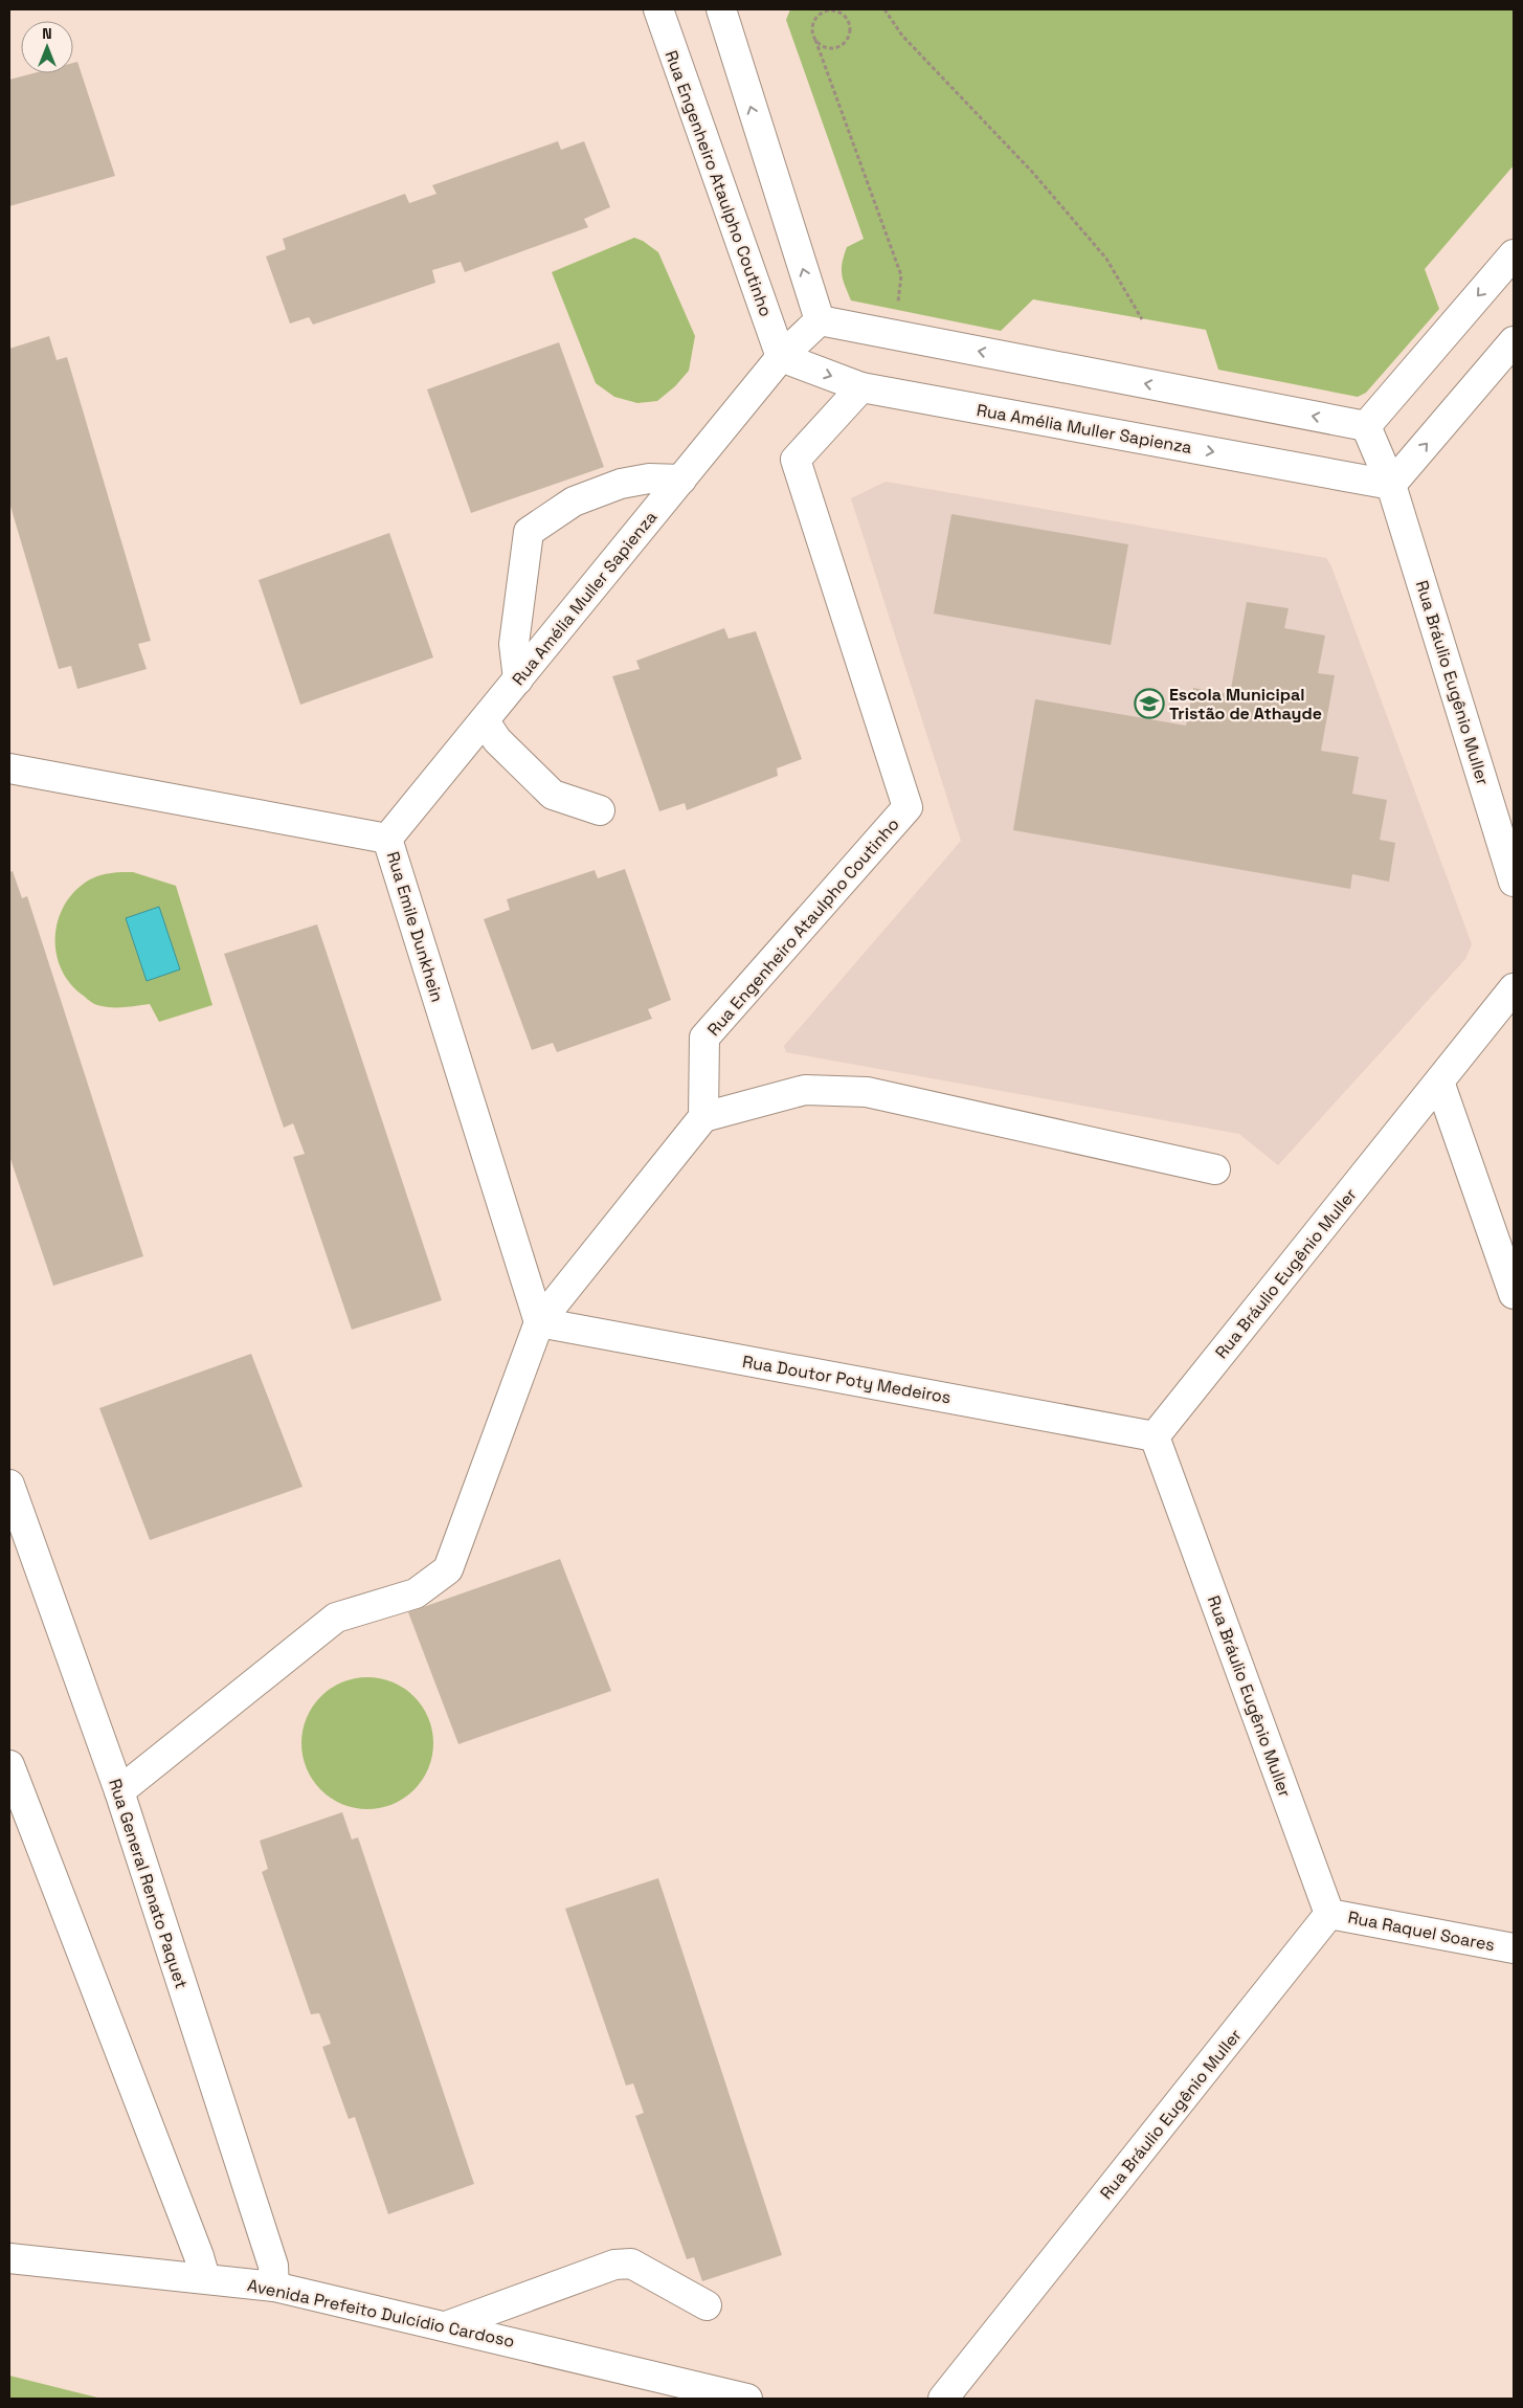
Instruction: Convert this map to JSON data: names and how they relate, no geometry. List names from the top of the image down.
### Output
{
  "streets": {
    "street": [
      "Rua Engenheiro Ataulpho Coutinho",
      "Rua Amélia Muller Sapienza",
      "Rua Bráulio Eugênio Muller",
      "Rua Emile Dunkhein",
      "Rua Doutor Poty Medeiros",
      "Rua General Renato Paquet",
      "Rua Raquel Soares",
      "Avenida Prefeito Dulcídio Cardoso"
    ]
  },
  "crossings": [
    ["Rua Engenheiro Ataulpho Coutinho", "Rua Amélia Muller Sapienza"],
    ["Rua Amélia Muller Sapienza", "Rua Bráulio Eugênio Muller"],
    ["Rua Amélia Muller Sapienza", "Rua Emile Dunkhein"],
    ["Rua Bráulio Eugênio Muller", "Rua Doutor Poty Medeiros"],
    ["Rua Bráulio Eugênio Muller", "Rua Raquel Soares"],
    ["Rua Emile Dunkhein", "Rua Doutor Poty Medeiros"],
    ["Rua General Renato Paquet", "Avenida Prefeito Dulcídio Cardoso"]
  ],
  "places": {
    "school or university": ["Escola Municipal Tristão de Athayde"]
  },
  "north": "top"
}
